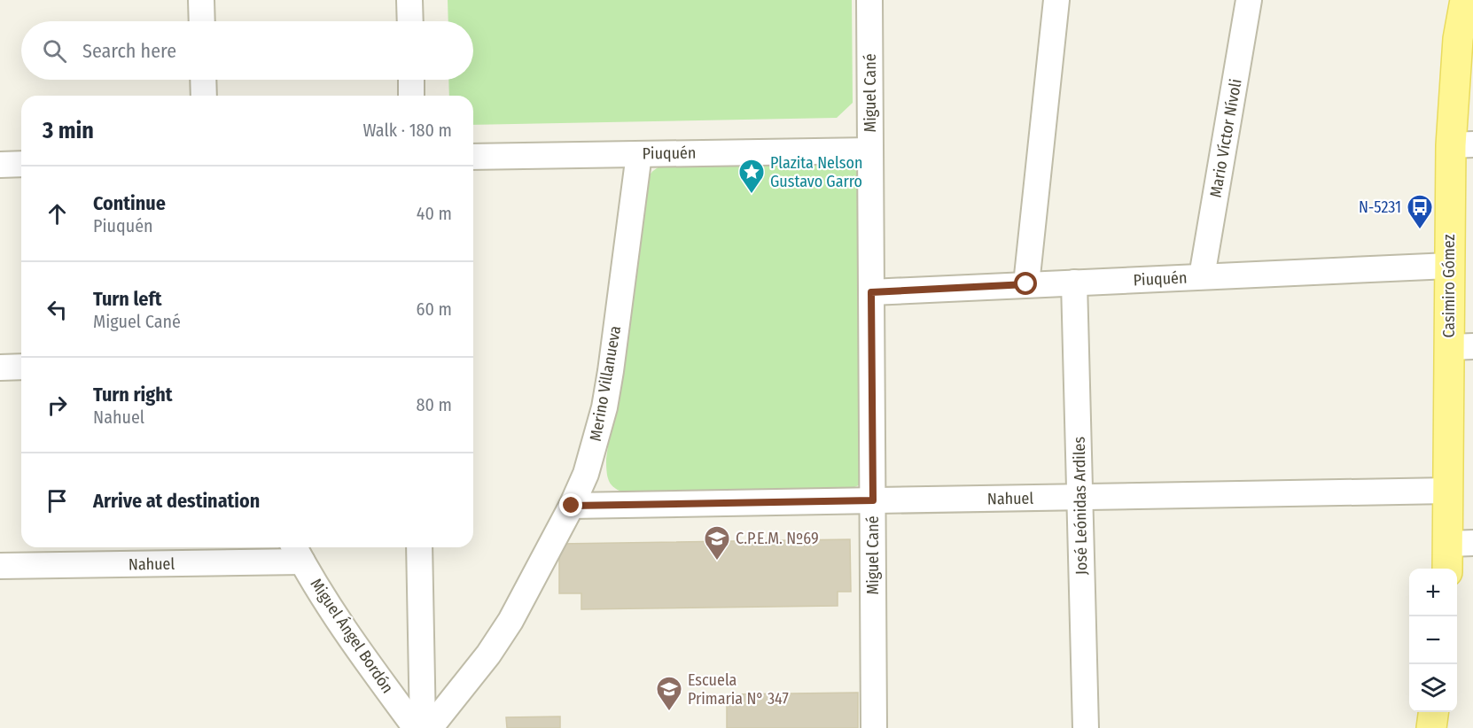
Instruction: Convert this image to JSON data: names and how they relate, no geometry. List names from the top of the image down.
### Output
{
  "streets": {
    "main road": ["Casimiro Gómez"],
    "street": [
      "Miguel Cané",
      "Mario Víctor Nívoli",
      "Piuquén",
      "Merino Villanueva",
      "Nahuel",
      "José Leónidas Ardiles",
      "Miguel Ángel Bordón"
    ]
  },
  "crossings": [
    ["Miguel Cané", "Piuquén"],
    ["Miguel Cané", "Nahuel"],
    ["Mario Víctor Nívoli", "Piuquén"],
    ["Piuquén", "Casimiro Gómez"],
    ["Piuquén", "Merino Villanueva"],
    ["Piuquén", "José Leónidas Ardiles"],
    ["Casimiro Gómez", "Nahuel"],
    ["Merino Villanueva", "Nahuel"],
    ["Nahuel", "José Leónidas Ardiles"],
    ["Nahuel", "Miguel Ángel Bordón"]
  ],
  "places": {
    "place": ["Plazita Nelson Gustavo Garro"],
    "bus stop": ["N-5231"],
    "school or university": ["C.P.E.M. Nº69", "Escuela Primaria N° 347"]
  },
  "page": {
    "search": "Search here",
    "heading": ["3 min", "Walk · 180 m"],
    "list": [
      ["Continue", "Piuquén", "40 m"],
      ["Turn left", "Miguel Cané", "60 m"],
      ["Turn right", "Nahuel", "80 m"],
      "Arrive at destination"
    ],
    "map_buttons": ["+", "−"]
  }
}
